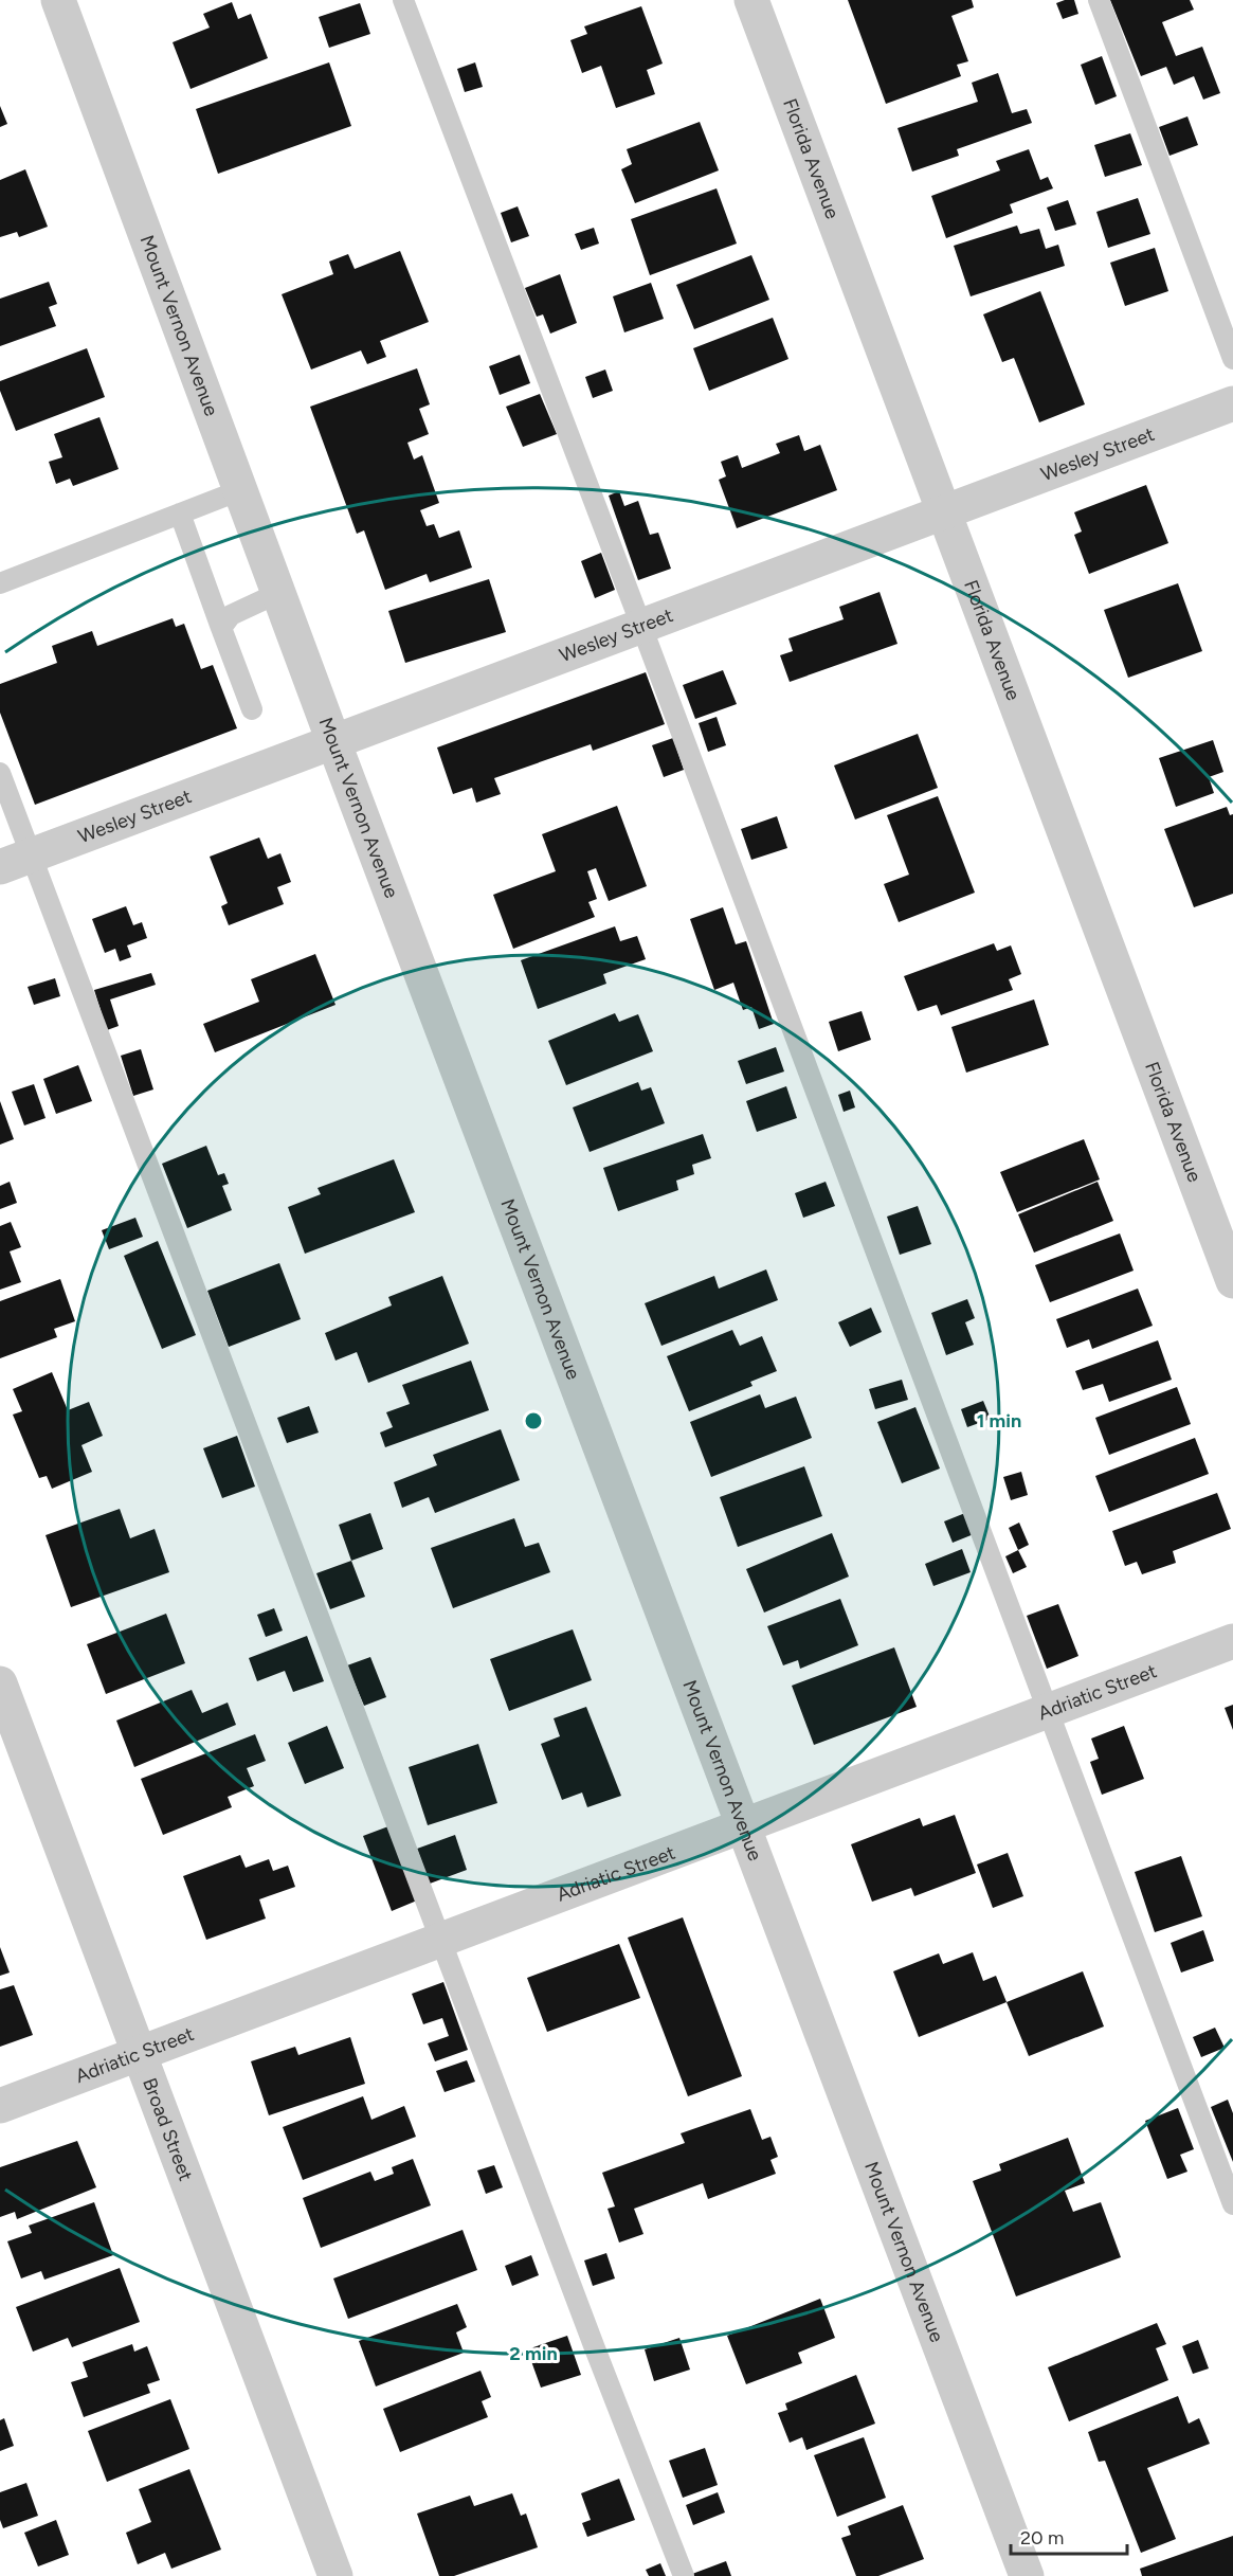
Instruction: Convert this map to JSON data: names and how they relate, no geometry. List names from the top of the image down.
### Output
{
  "streets": {
    "street": [
      "Florida Avenue",
      "Mount Vernon Avenue",
      "Wesley Street",
      "Adriatic Street",
      "Broad Street"
    ]
  },
  "crossings": [
    ["Florida Avenue", "Wesley Street"],
    ["Mount Vernon Avenue", "Wesley Street"],
    ["Mount Vernon Avenue", "Adriatic Street"],
    ["Adriatic Street", "Broad Street"]
  ],
  "scale_bar": "20 m",
  "rings": ["1 min", "2 min"]
}
